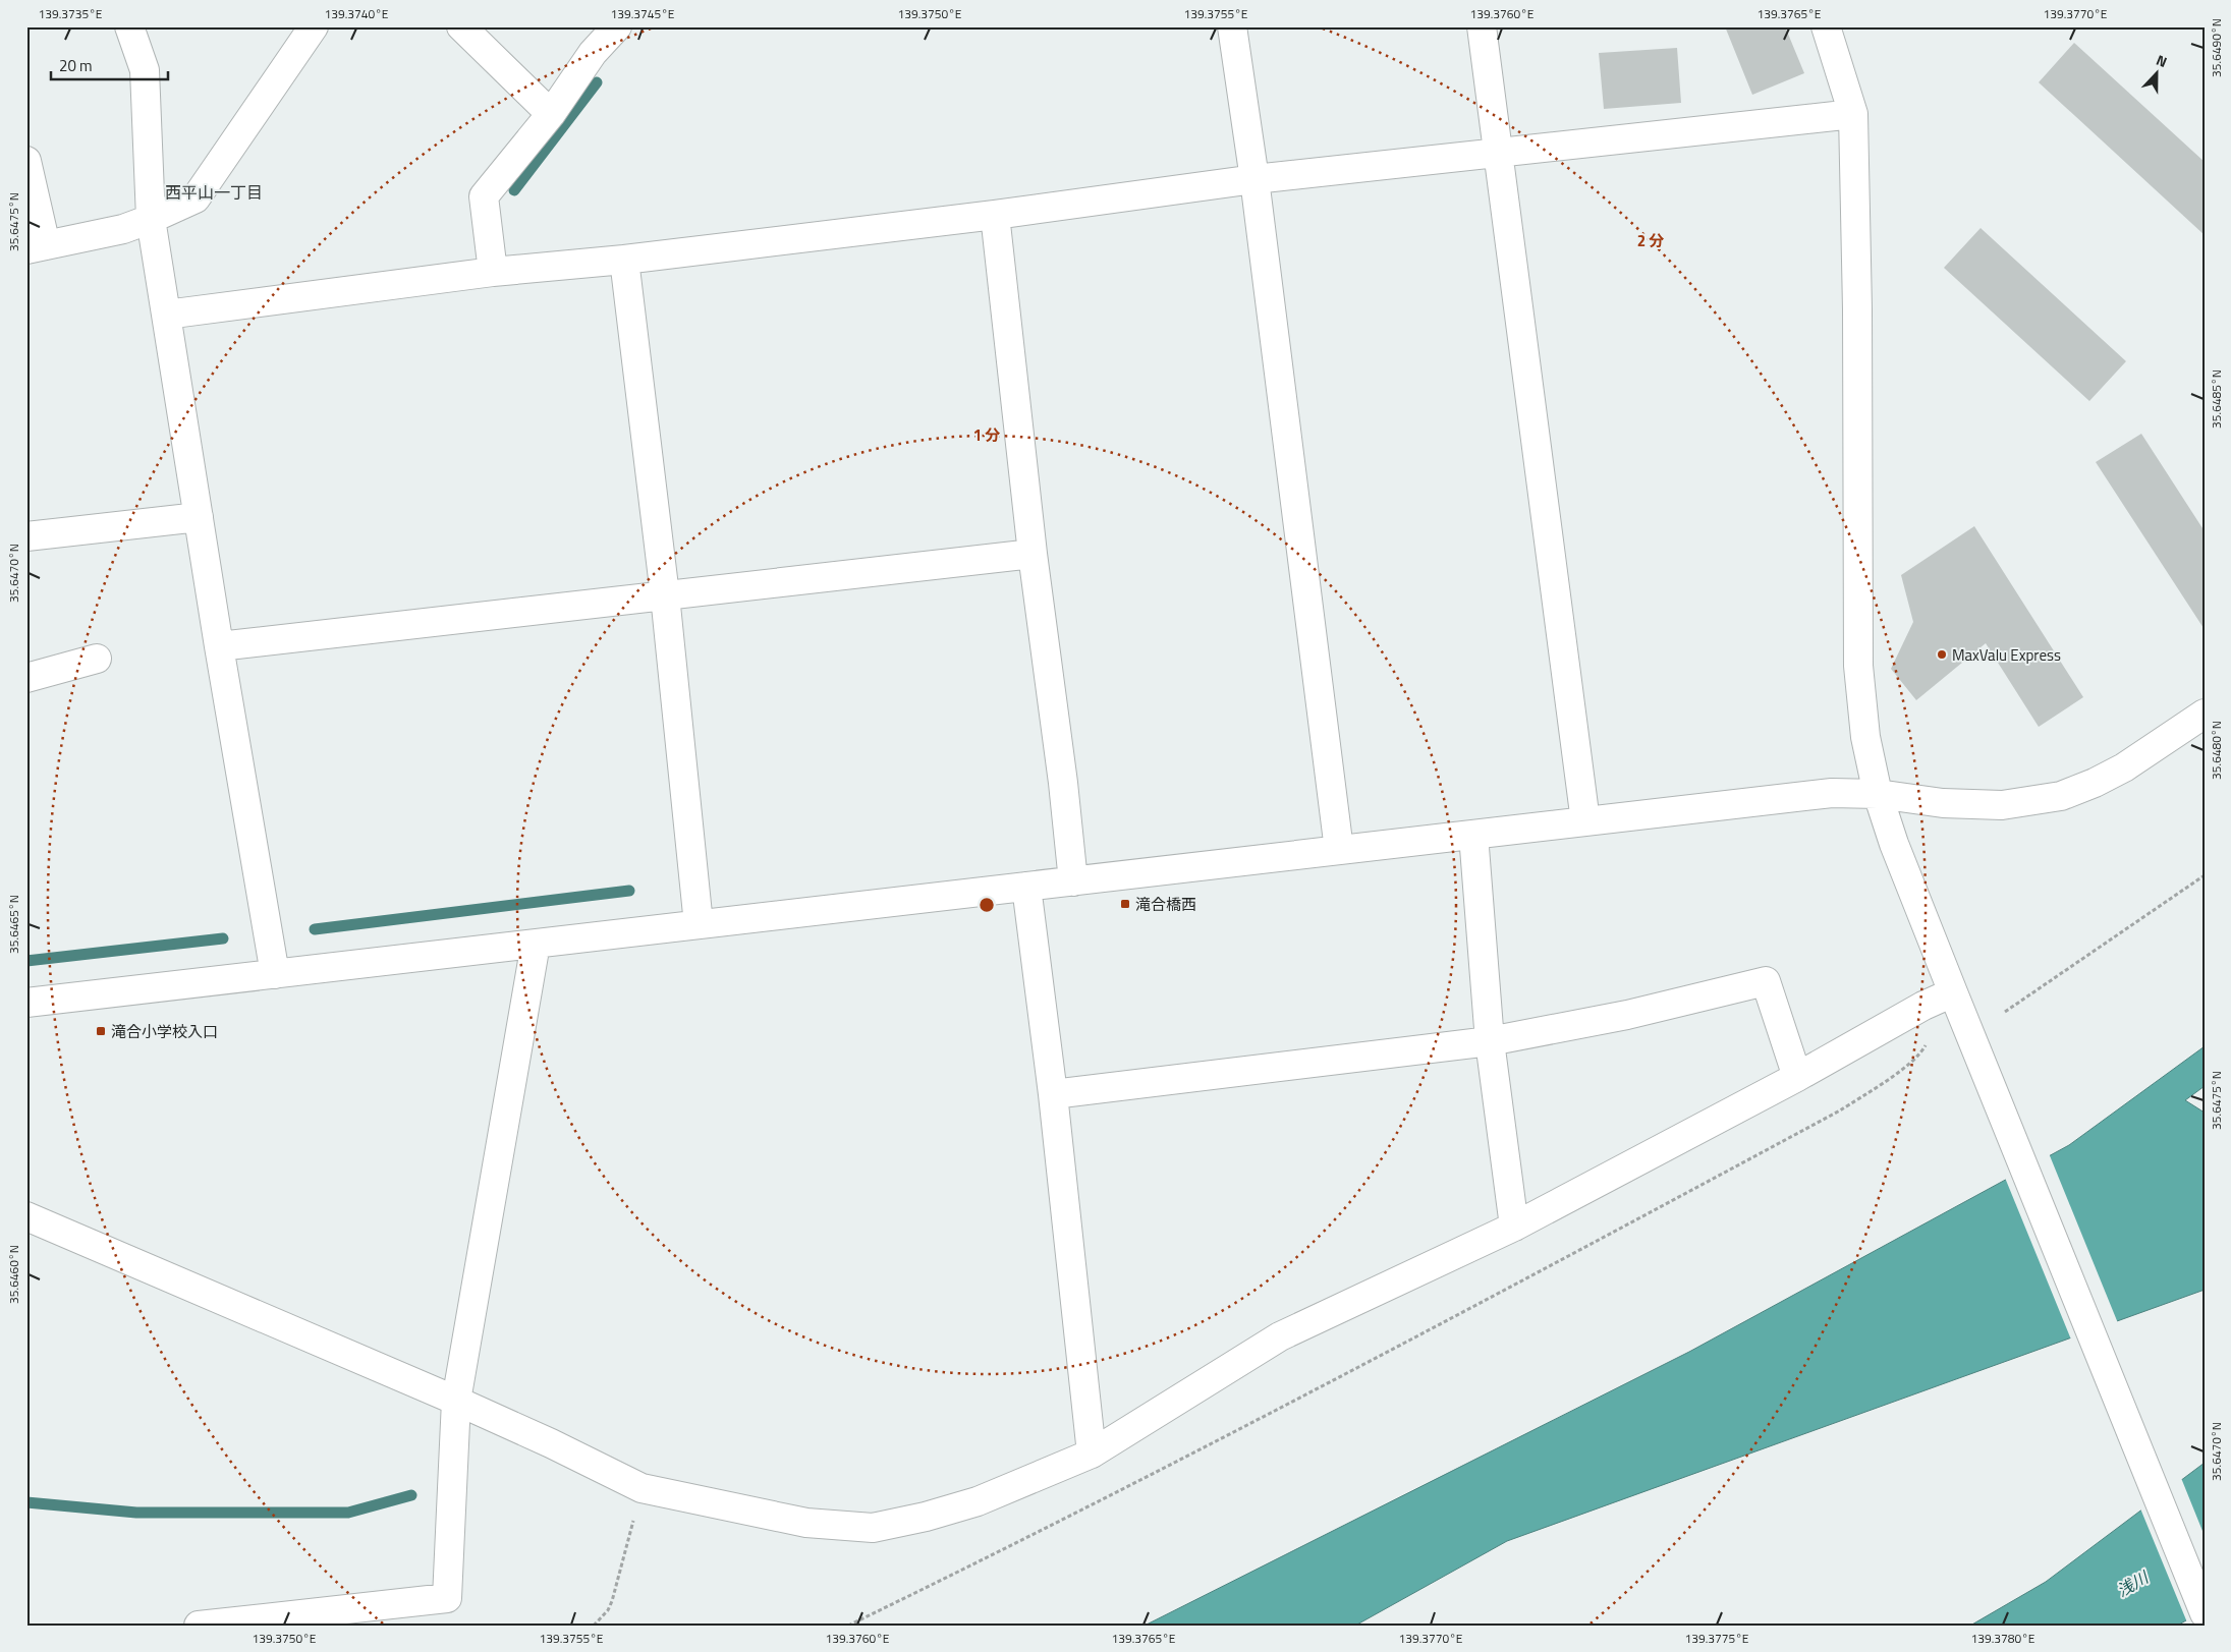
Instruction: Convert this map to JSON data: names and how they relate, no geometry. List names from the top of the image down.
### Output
{
  "districts": ["西平山一丁目"],
  "water": ["浅川"],
  "places": {
    "other": ["MaxValu Express"],
    "transit": ["滝合橋西", "滝合小学校入口"]
  },
  "scale_bar": "20 m",
  "north": "top",
  "coordinates": [
    "139.3735°E",
    "139.3740°E",
    "139.3745°E",
    "139.3750°E",
    "139.3755°E",
    "139.3760°E",
    "139.3765°E",
    "139.3770°E",
    "35.6490°N",
    "35.6475°N",
    "35.6485°N",
    "35.6470°N",
    "35.6480°N",
    "35.6465°N",
    "35.6460°N",
    "139.3775°E",
    "139.3780°E"
  ],
  "rings": ["2 分", "1 分"]
}
